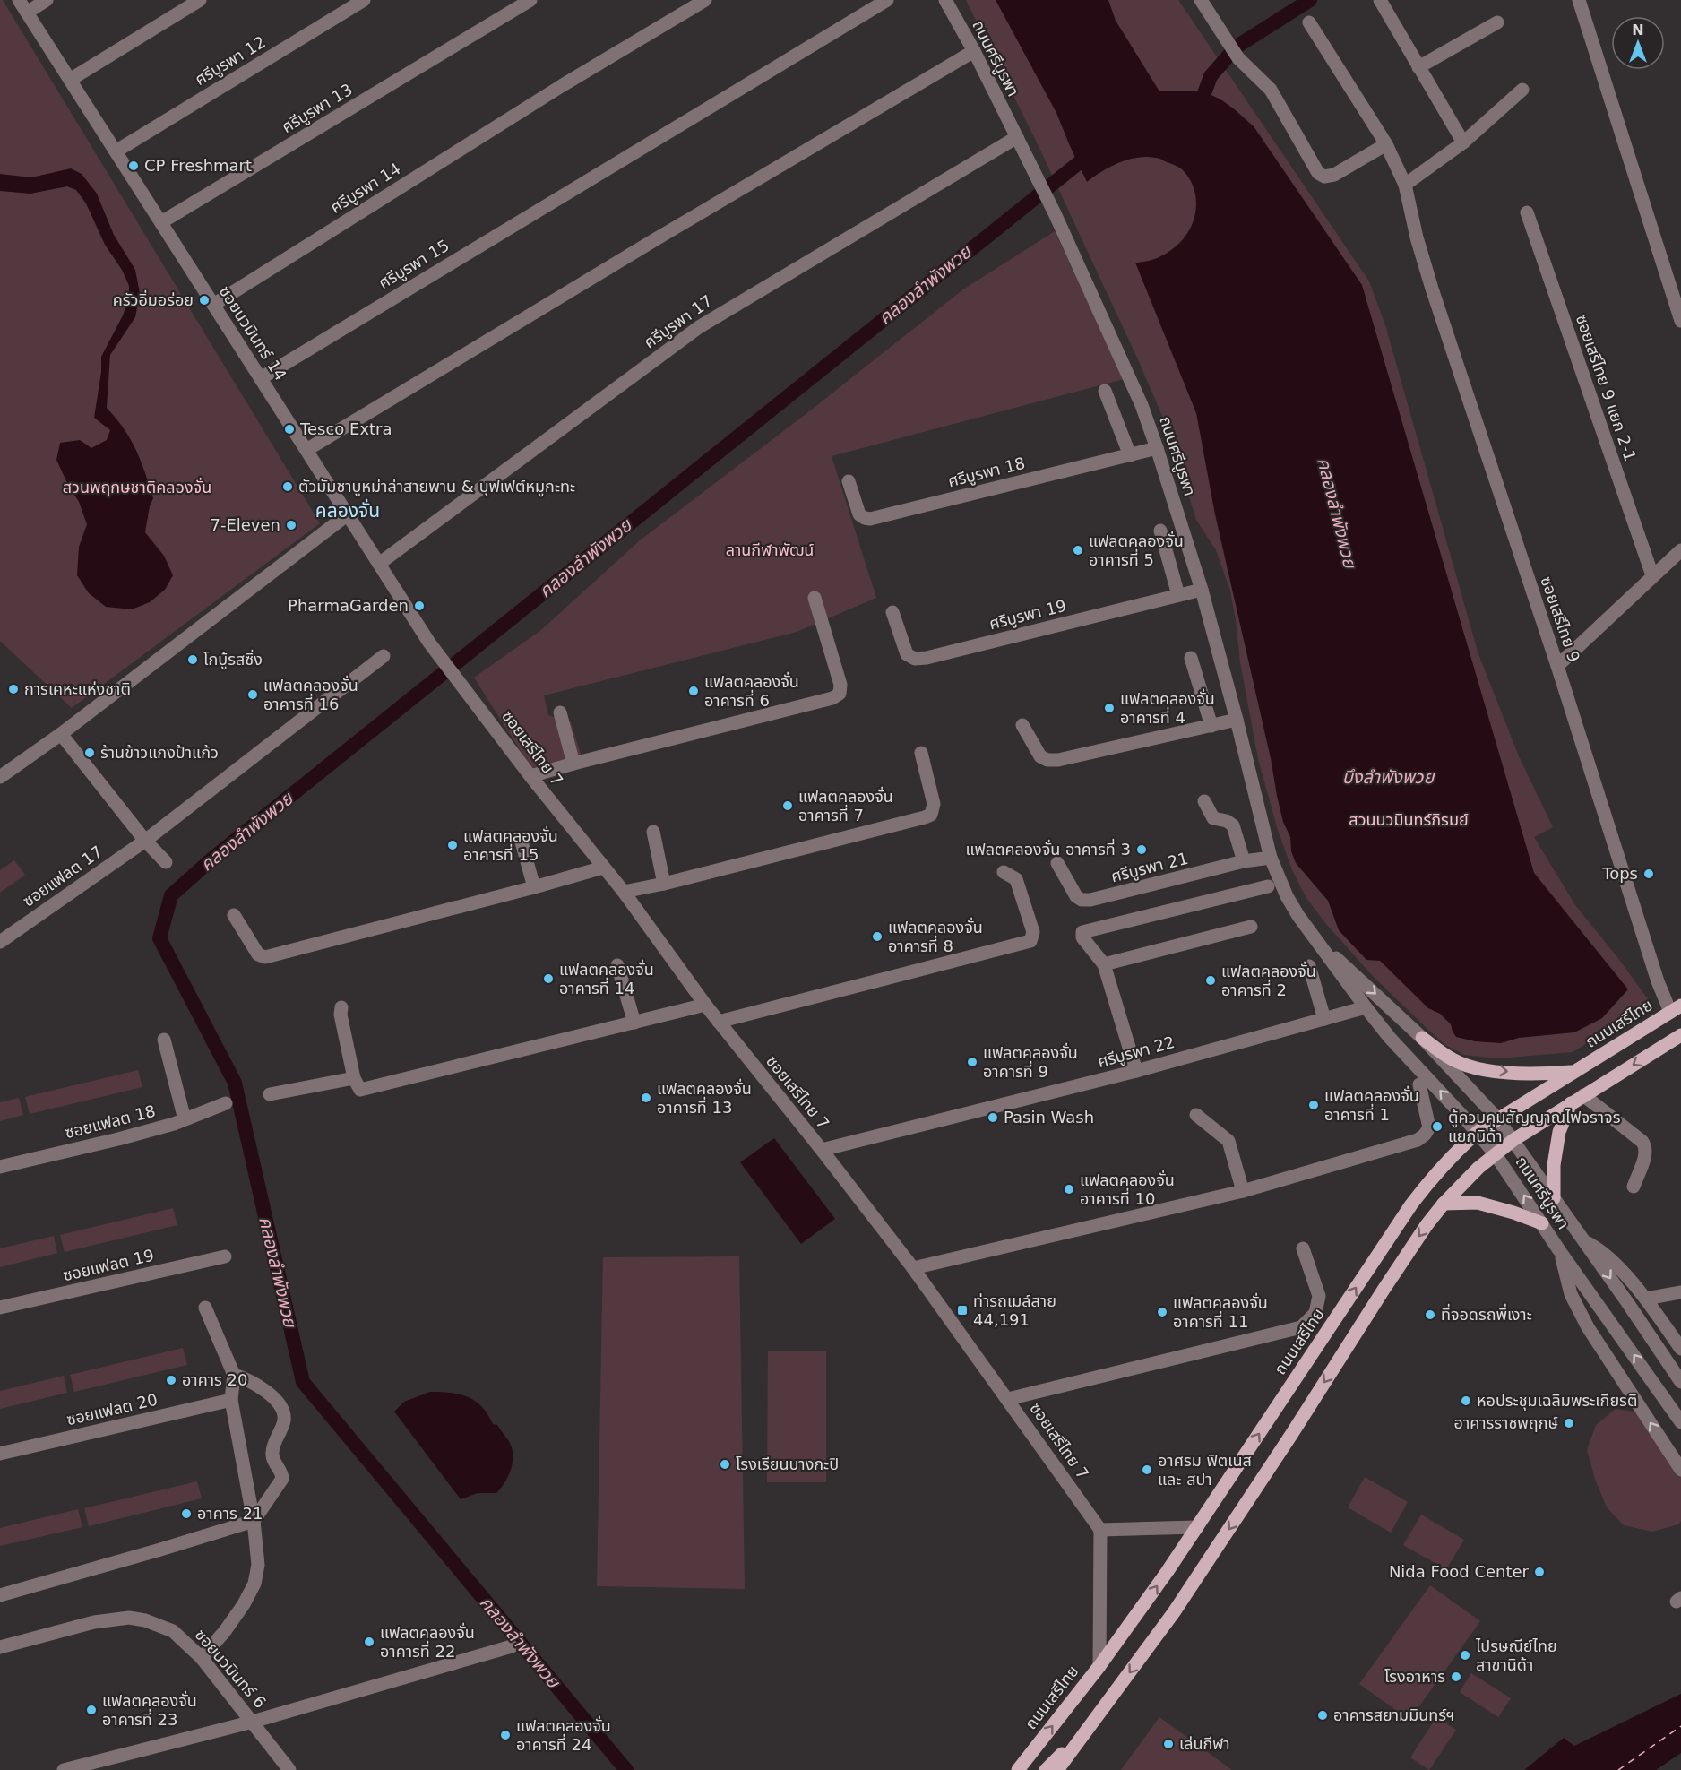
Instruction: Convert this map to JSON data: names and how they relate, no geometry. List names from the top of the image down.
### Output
{
  "streets": {
    "main road": ["ถนนเสรีไทย"],
    "street": [
      "ถนนศรีบูรพา",
      "ศรีบูรพา 12",
      "ศรีบูรพา 13",
      "ศรีบูรพา 14",
      "ศรีบูรพา 15",
      "ศรีบูรพา 17",
      "ซอยนวมินทร์ 14",
      "ซอยเสรีไทย 9 แยก 2-1",
      "ศรีบูรพา 18",
      "ศรีบูรพา 19",
      "ซอยเสรีไทย 9",
      "ซอยเสรีไทย 7",
      "ศรีบูรพา 21",
      "ซอยแฟลต 17",
      "ศรีบูรพา 22",
      "ซอยแฟลต 18",
      "ซอยแฟลต 19",
      "ซอยแฟลต 20",
      "ซอยนวมินทร์ 6"
    ]
  },
  "crossings": [
    ["ถนนศรีบูรพา", "ศรีบูรพา 17"],
    ["ถนนศรีบูรพา", "ศรีบูรพา 18"],
    ["ถนนศรีบูรพา", "ศรีบูรพา 19"],
    ["ถนนศรีบูรพา", "ศรีบูรพา 21"],
    ["ถนนศรีบูรพา", "ถนนเสรีไทย"],
    ["ถนนศรีบูรพา", "ศรีบูรพา 22"],
    ["ศรีบูรพา 12", "ซอยนวมินทร์ 14"],
    ["ศรีบูรพา 13", "ซอยนวมินทร์ 14"],
    ["ศรีบูรพา 14", "ซอยนวมินทร์ 14"],
    ["ศรีบูรพา 15", "ซอยนวมินทร์ 14"],
    ["ศรีบูรพา 17", "ซอยนวมินทร์ 14"],
    ["ซอยนวมินทร์ 14", "ซอยเสรีไทย 7"],
    ["ซอยเสรีไทย 9", "ถนนเสรีไทย"],
    ["ซอยเสรีไทย 7", "ศรีบูรพา 22"]
  ],
  "districts": ["คลองจั่น"],
  "water": ["คลองลำพังพวย", "บึงลำพังพวย"],
  "parks": ["สวนพฤกษชาติคลองจั่น", "ลานกีฬาพัฒน์", "สวนนวมินทร์ภิรมย์"],
  "places": {
    "other": [
      "CP Freshmart",
      "ครัวอิ่มอร่อย",
      "Tesco Extra",
      "ตัวมัมชาบูหม่าล่าสายพาน & บุฟเฟต์หมูกะทะ",
      "7-Eleven",
      "แฟลตคลองจั่น อาคารที่ 5",
      "PharmaGarden",
      "โกบู้รสซิ่ง",
      "การเคหะแห่งชาติ",
      "แฟลตคลองจั่น อาคารที่ 6",
      "แฟลตคลองจั่น อาคารที่ 16",
      "แฟลตคลองจั่น อาคารที่ 4",
      "ร้านข้าวแกงป้าแก้ว",
      "แฟลตคลองจั่น อาคารที่ 7",
      "แฟลตคลองจั่น อาคารที่ 15",
      "แฟลตคลองจั่น อาคารที่ 3",
      "Tops",
      "แฟลตคลองจั่น อาคารที่ 8",
      "แฟลตคลองจั่น อาคารที่ 14",
      "แฟลตคลองจั่น อาคารที่ 2",
      "แฟลตคลองจั่น อาคารที่ 9",
      "แฟลตคลองจั่น อาคารที่ 13",
      "แฟลตคลองจั่น อาคารที่ 1",
      "Pasin Wash",
      "ตู้ควบคุมสัญญาณไฟจราจร แยกนิด้า",
      "แฟลตคลองจั่น อาคารที่ 10",
      "แฟลตคลองจั่น อาคารที่ 11",
      "ที่จอดรถพี่เงาะ",
      "อาคาร 20",
      "หอประชุมเฉลิมพระเกียรติ",
      "อาคารราชพฤกษ์",
      "โรงเรียนบางกะปิ",
      "อาศรม ฟิตเนส และ สปา",
      "อาคาร 21",
      "Nida Food Center",
      "แฟลตคลองจั่น อาคารที่ 22",
      "ไปรษณีย์ไทย สาขานิด้า",
      "โรงอาหาร",
      "แฟลตคลองจั่น อาคารที่ 23",
      "อาคารสยามมินทร์ฯ",
      "แฟลตคลองจั่น อาคารที่ 24",
      "เล่นกีฬา"
    ],
    "transit": ["ท่ารถเมล์สาย 44,191"]
  },
  "north": "top"
}
